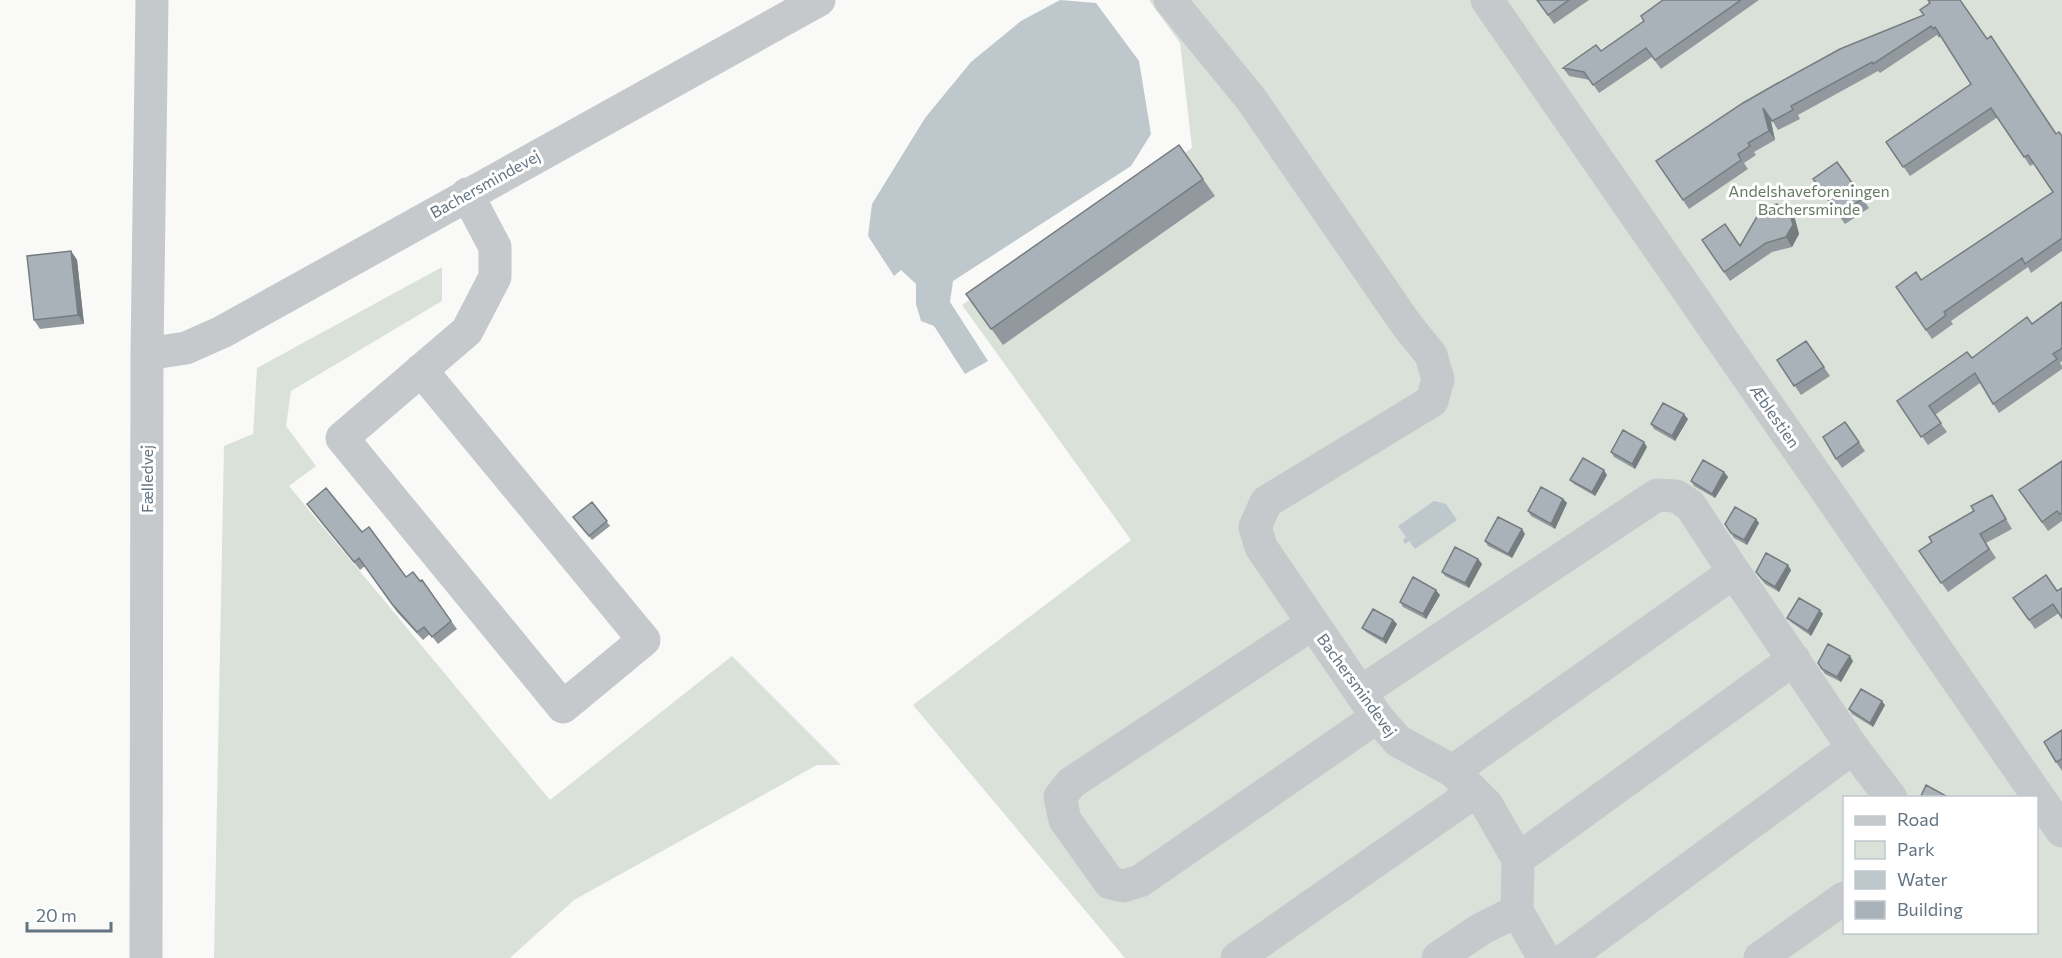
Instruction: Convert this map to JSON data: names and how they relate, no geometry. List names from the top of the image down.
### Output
{
  "streets": {
    "street": ["Bachersmindevej", "Æblestien", "Fælledvej"]
  },
  "crossings": [
    ["Bachersmindevej", "Fælledvej"]
  ],
  "parks": ["Andelshaveforeningen Bachersminde"],
  "legend": [
    "Road",
    "Park",
    "Water",
    "Building"
  ],
  "scale_bar": "20 m"
}
